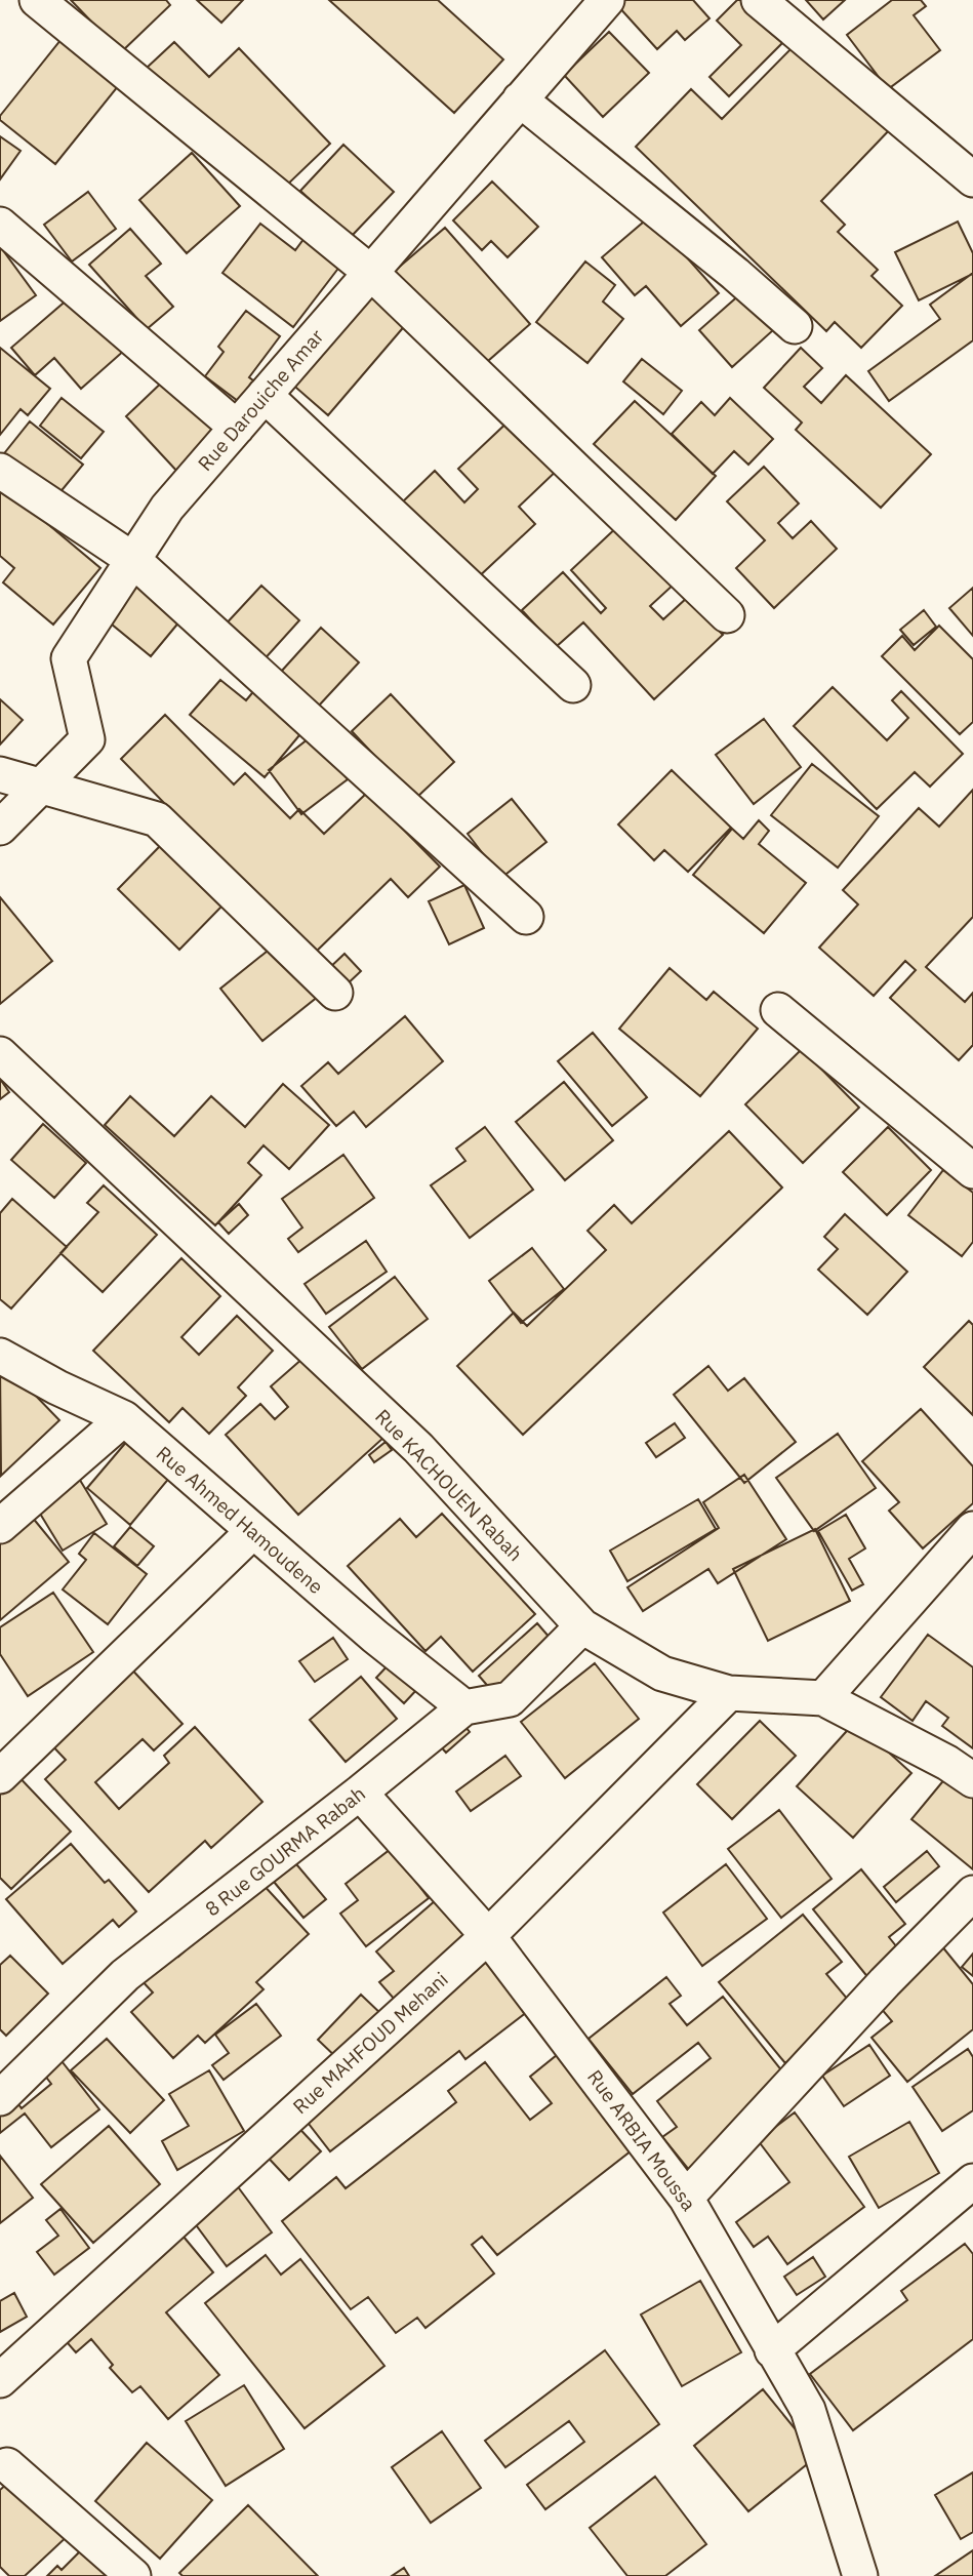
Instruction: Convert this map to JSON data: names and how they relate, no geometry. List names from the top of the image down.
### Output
{
  "streets": {
    "street": [
      "Rue Darouiche Amar",
      "Rue KACHOUEN Rabah",
      "Rue Ahmed Hamoudene",
      "8 Rue GOURMA Rabah",
      "Rue MAHFOUD Mehani",
      "Rue ARBIA Moussa"
    ]
  },
  "crossings": [
    ["Rue KACHOUEN Rabah", "8 Rue GOURMA Rabah"],
    ["Rue KACHOUEN Rabah", "Rue MAHFOUD Mehani"],
    ["Rue Ahmed Hamoudene", "8 Rue GOURMA Rabah"],
    ["8 Rue GOURMA Rabah", "Rue ARBIA Moussa"],
    ["Rue MAHFOUD Mehani", "Rue ARBIA Moussa"]
  ]
}
